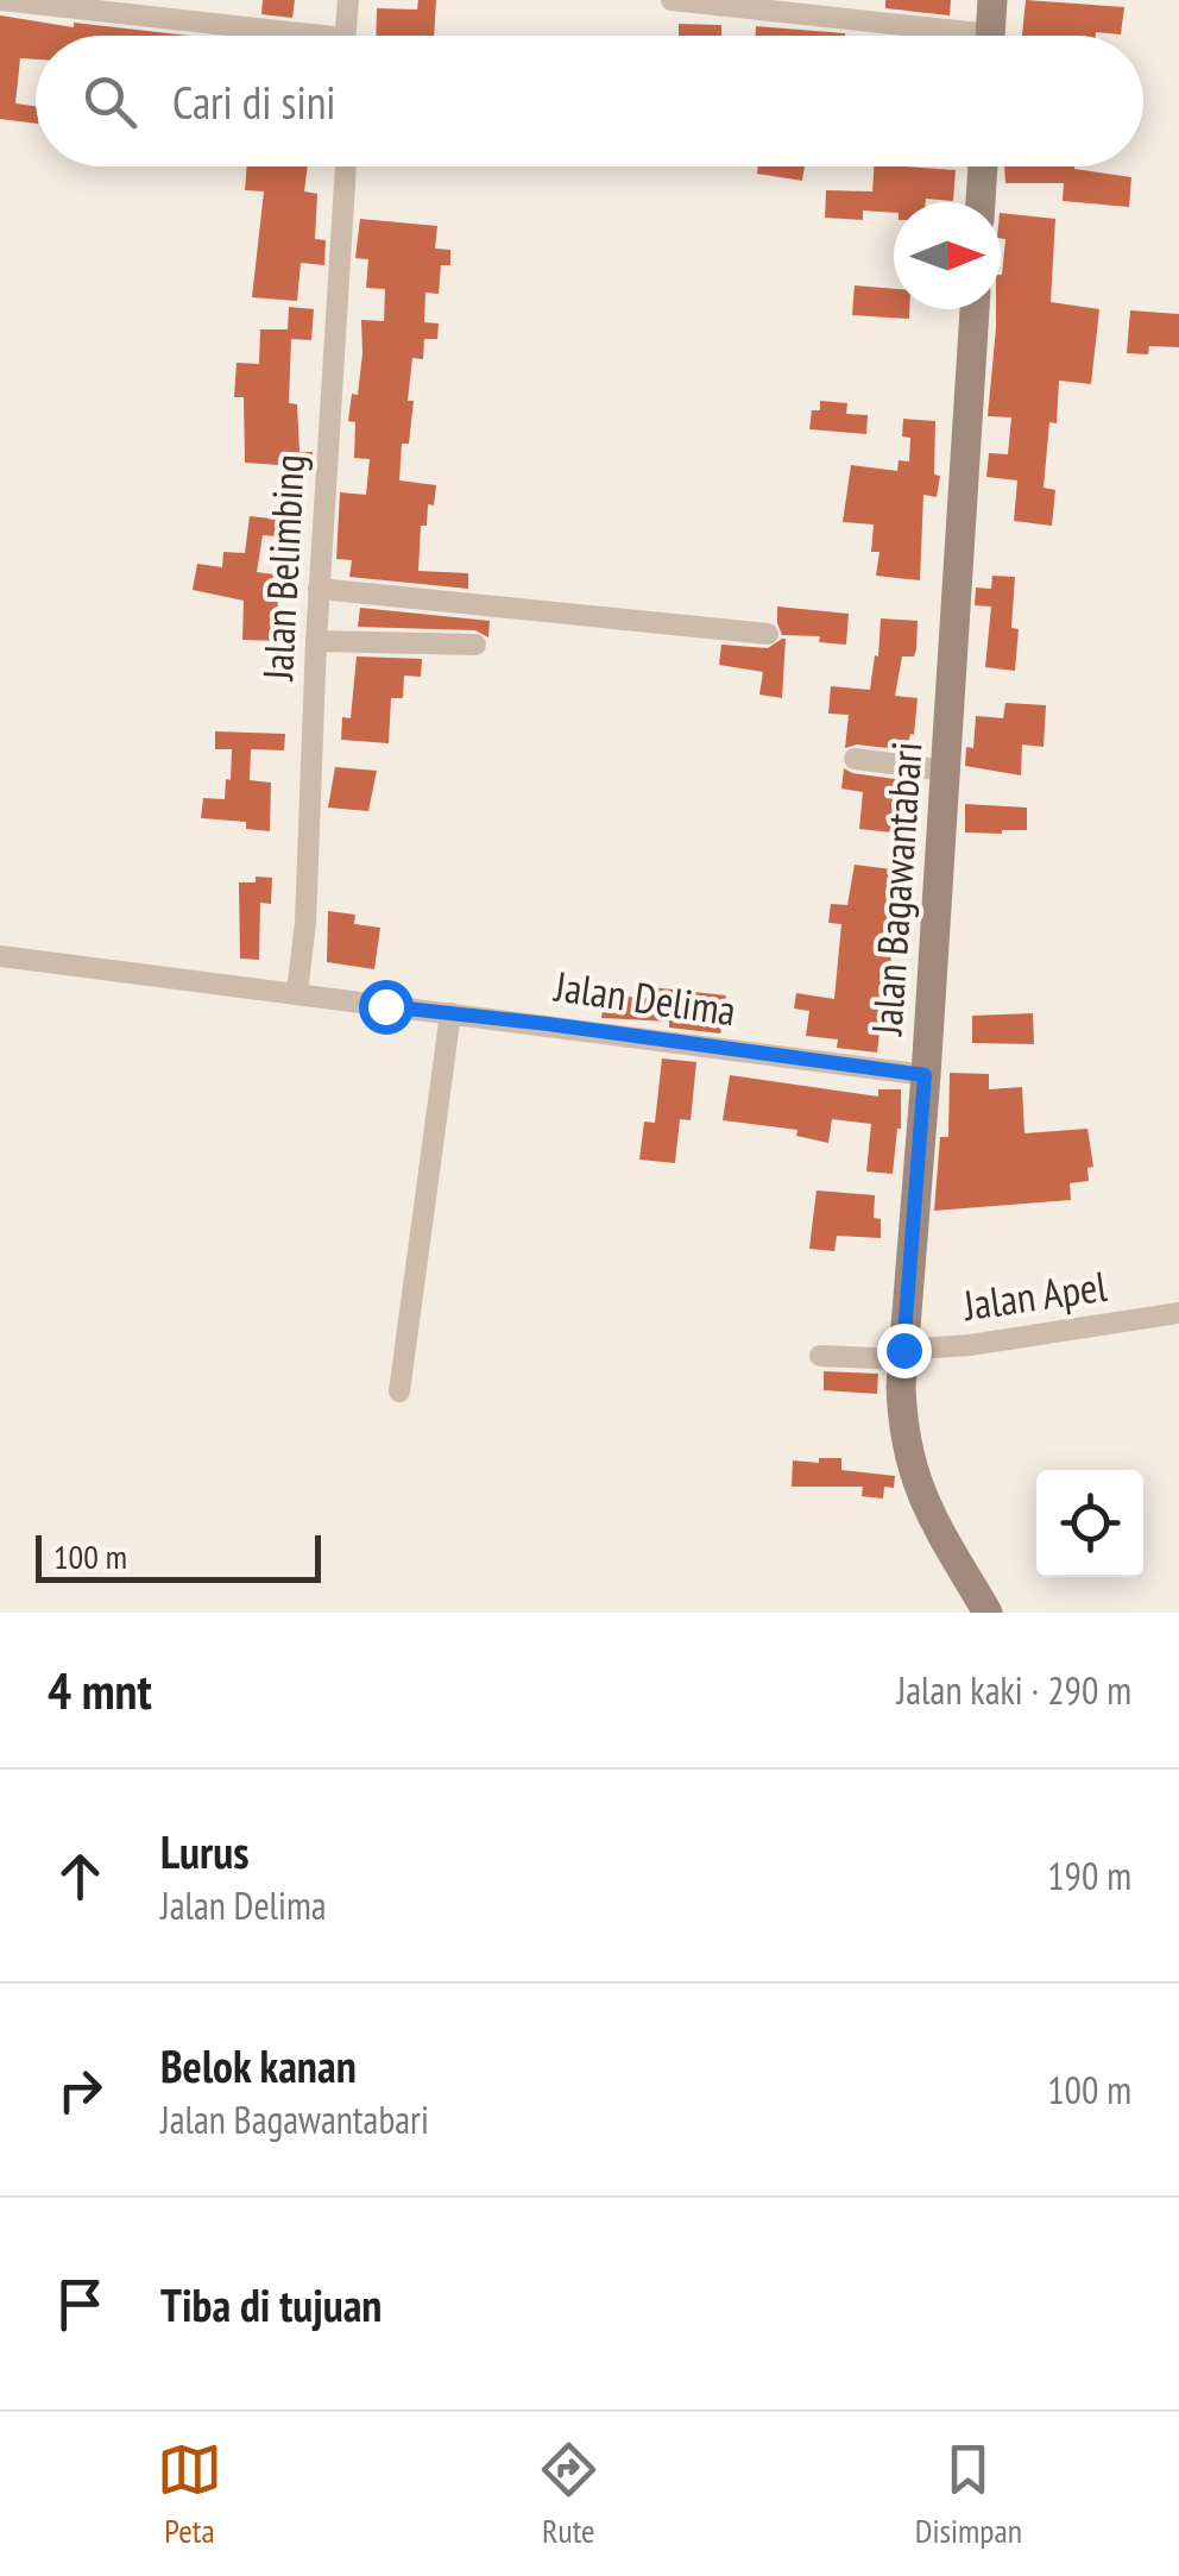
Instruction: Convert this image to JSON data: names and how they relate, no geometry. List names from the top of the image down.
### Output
{
  "streets": {
    "street": [
      "Jalan Belimbing",
      "Jalan Bagawantabari",
      "Jalan Delima",
      "Jalan Apel"
    ]
  },
  "crossings": [
    ["Jalan Belimbing", "Jalan Delima"],
    ["Jalan Bagawantabari", "Jalan Delima"],
    ["Jalan Bagawantabari", "Jalan Apel"]
  ],
  "scale_bar": "100 m",
  "north": "right",
  "page": {
    "search": "Cari di sini",
    "scale": "100 m",
    "heading": ["4 mnt", "Jalan kaki · 290 m"],
    "list": [
      ["Lurus", "Jalan Delima", "190 m"],
      ["Belok kanan", "Jalan Bagawantabari", "100 m"],
      "Tiba di tujuan"
    ],
    "nav": ["Peta", "Rute", "Disimpan"]
  }
}
